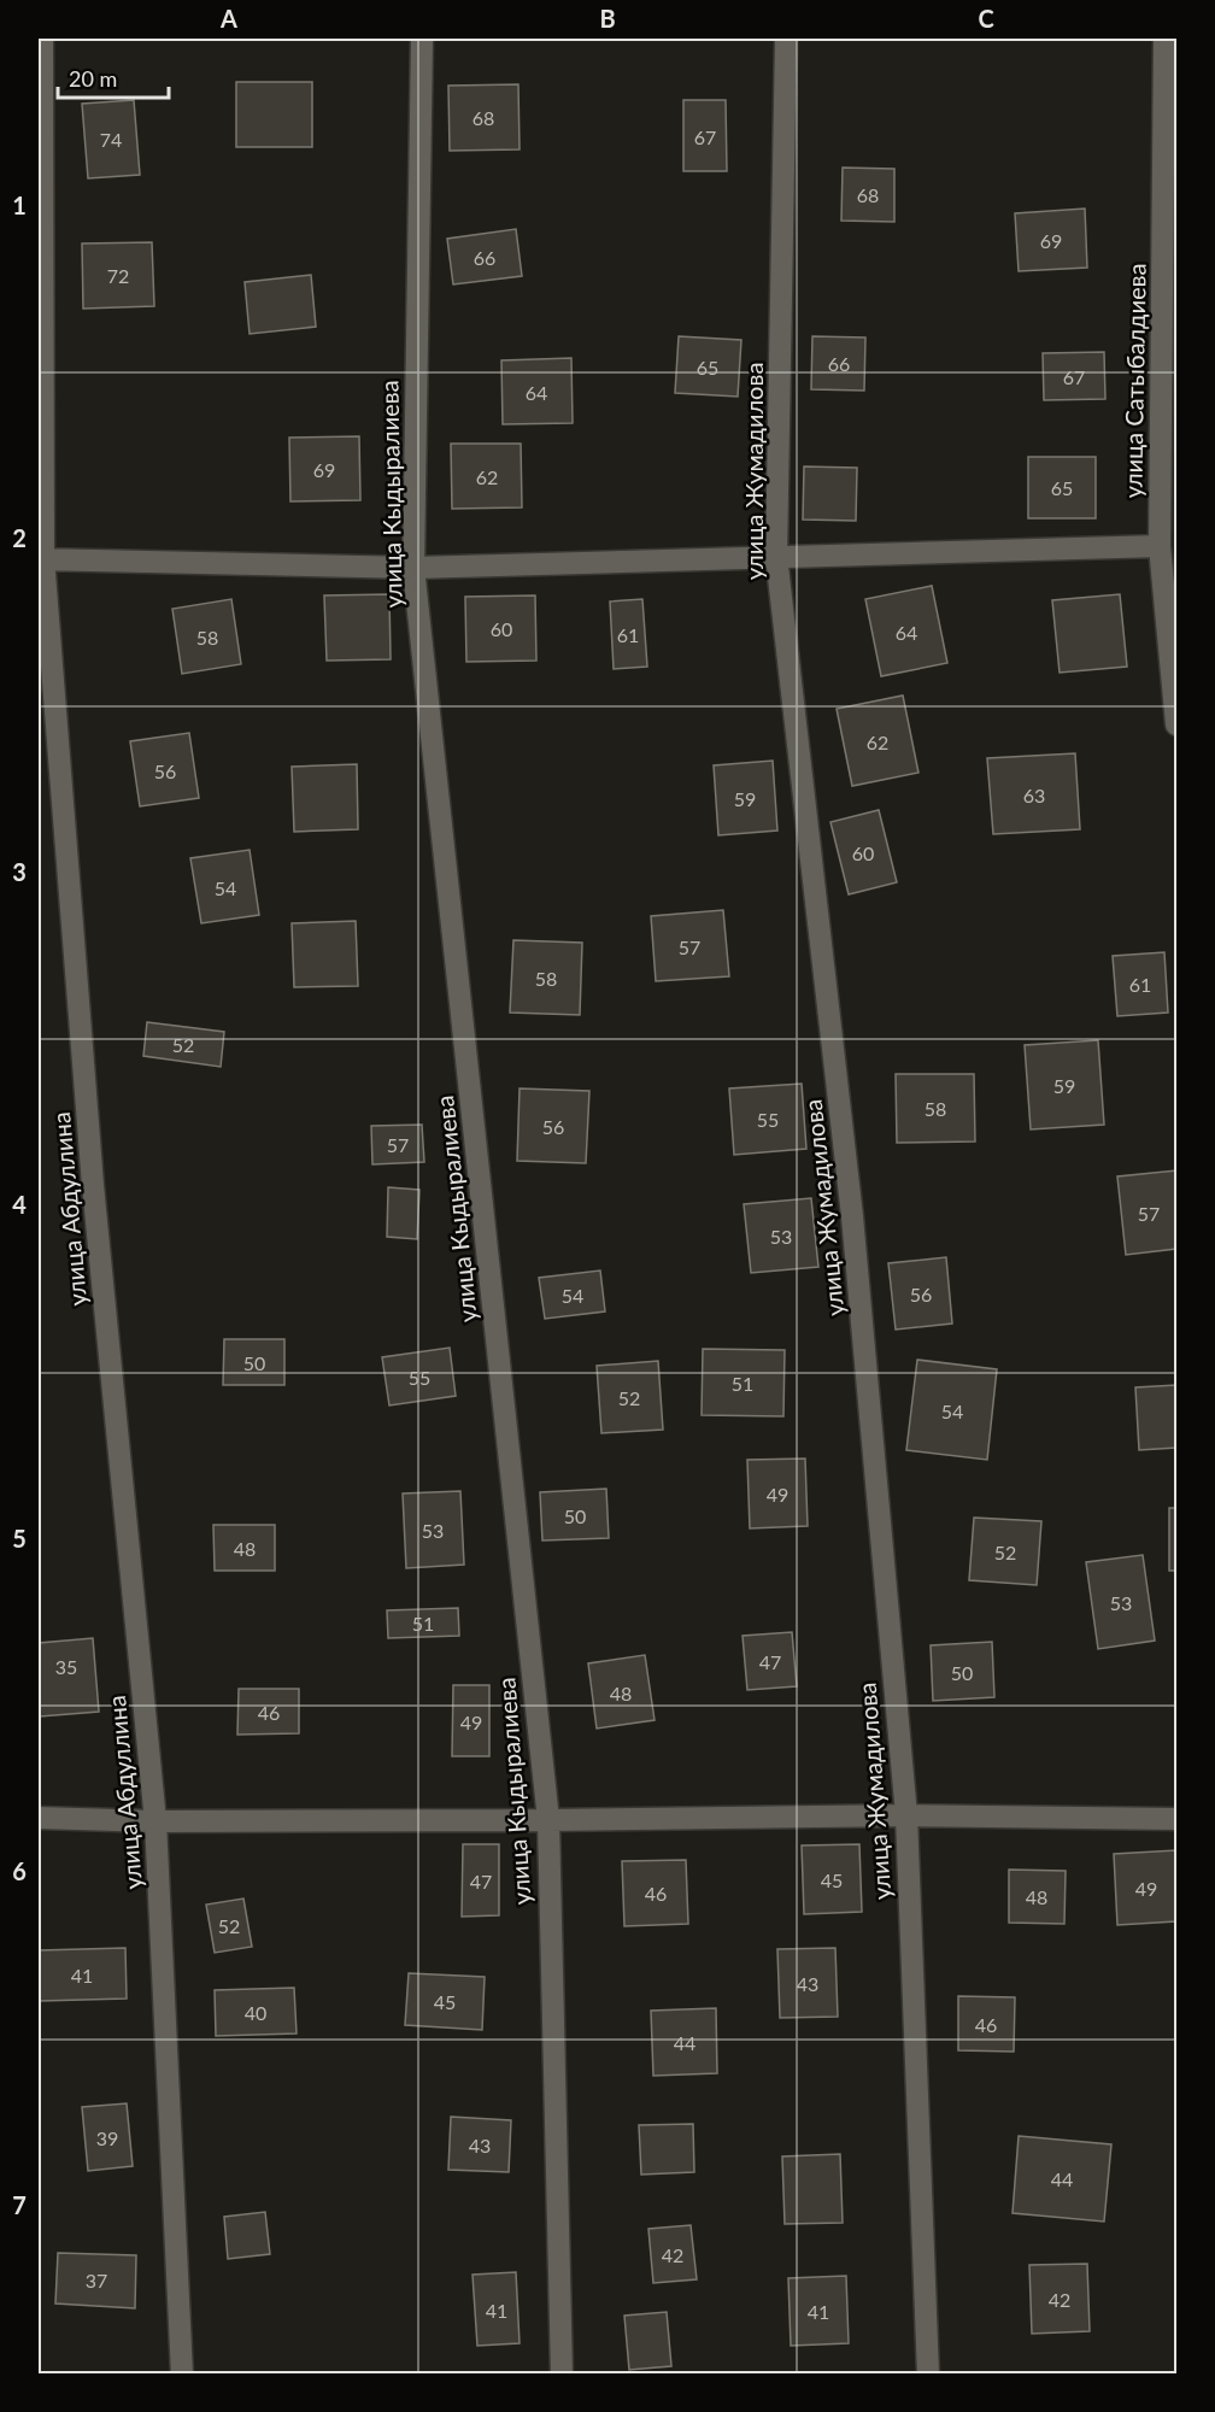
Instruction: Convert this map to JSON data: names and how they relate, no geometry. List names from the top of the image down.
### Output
{
  "streets": {
    "street": [
      "улица Сатыбалдиева",
      "улица Жумадилова",
      "улица Кыдыралиева",
      "улица Абдуллина"
    ]
  },
  "house_numbers": [
    "68",
    "67",
    "74",
    "68",
    "69",
    "66",
    "72",
    "66",
    "65",
    "67",
    "64",
    "69",
    "62",
    "65",
    "60",
    "64",
    "61",
    "58",
    "62",
    "56",
    "63",
    "59",
    "60",
    "54",
    "57",
    "58",
    "61",
    "52",
    "59",
    "58",
    "55",
    "56",
    "57",
    "57",
    "53",
    "56",
    "54",
    "50",
    "55",
    "51",
    "52",
    "54",
    "49",
    "50",
    "53",
    "48",
    "52",
    "53",
    "51",
    "47",
    "35",
    "50",
    "48",
    "46",
    "49",
    "45",
    "47",
    "49",
    "46",
    "48",
    "52",
    "41",
    "43",
    "45",
    "40",
    "46",
    "44",
    "39",
    "43",
    "44",
    "42",
    "37",
    "42",
    "41",
    "41"
  ],
  "scale_bar": "20 m",
  "grid": {
    "columns": ["A", "B", "C"],
    "rows": [
      "1",
      "2",
      "3",
      "4",
      "5",
      "6",
      "7"
    ]
  }
}
